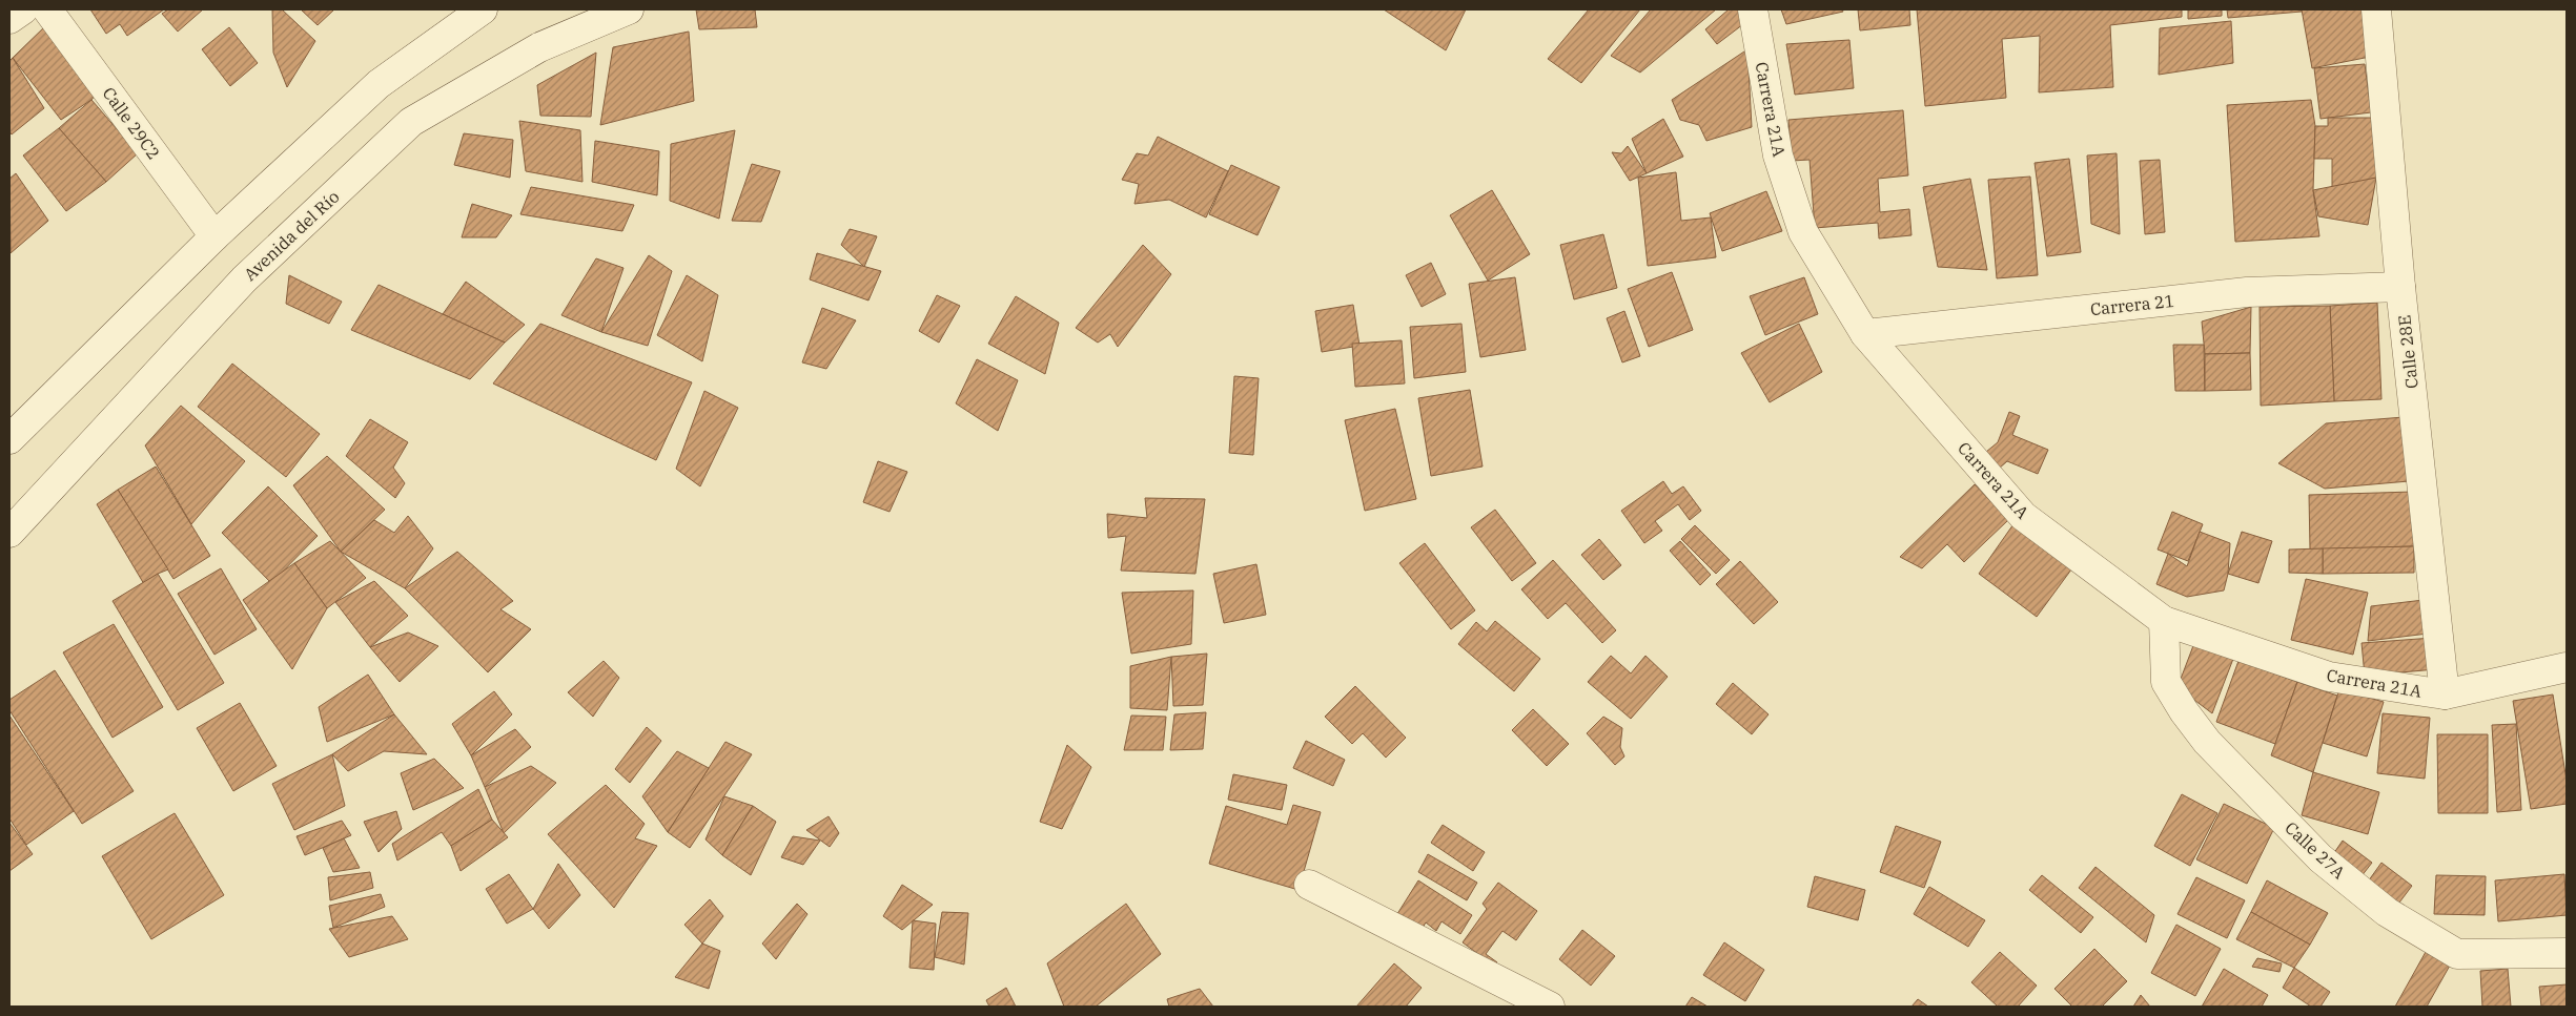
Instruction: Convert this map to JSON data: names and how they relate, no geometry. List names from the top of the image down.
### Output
{
  "streets": {
    "street": [
      "Carrera 21A",
      "Calle 29C2",
      "Avenida del Río",
      "Carrera 21",
      "Calle 28E",
      "Calle 27A"
    ]
  },
  "crossings": [
    ["Carrera 21A", "Carrera 21"],
    ["Carrera 21A", "Calle 28E"],
    ["Carrera 21A", "Calle 27A"],
    ["Carrera 21", "Calle 28E"]
  ]
}
